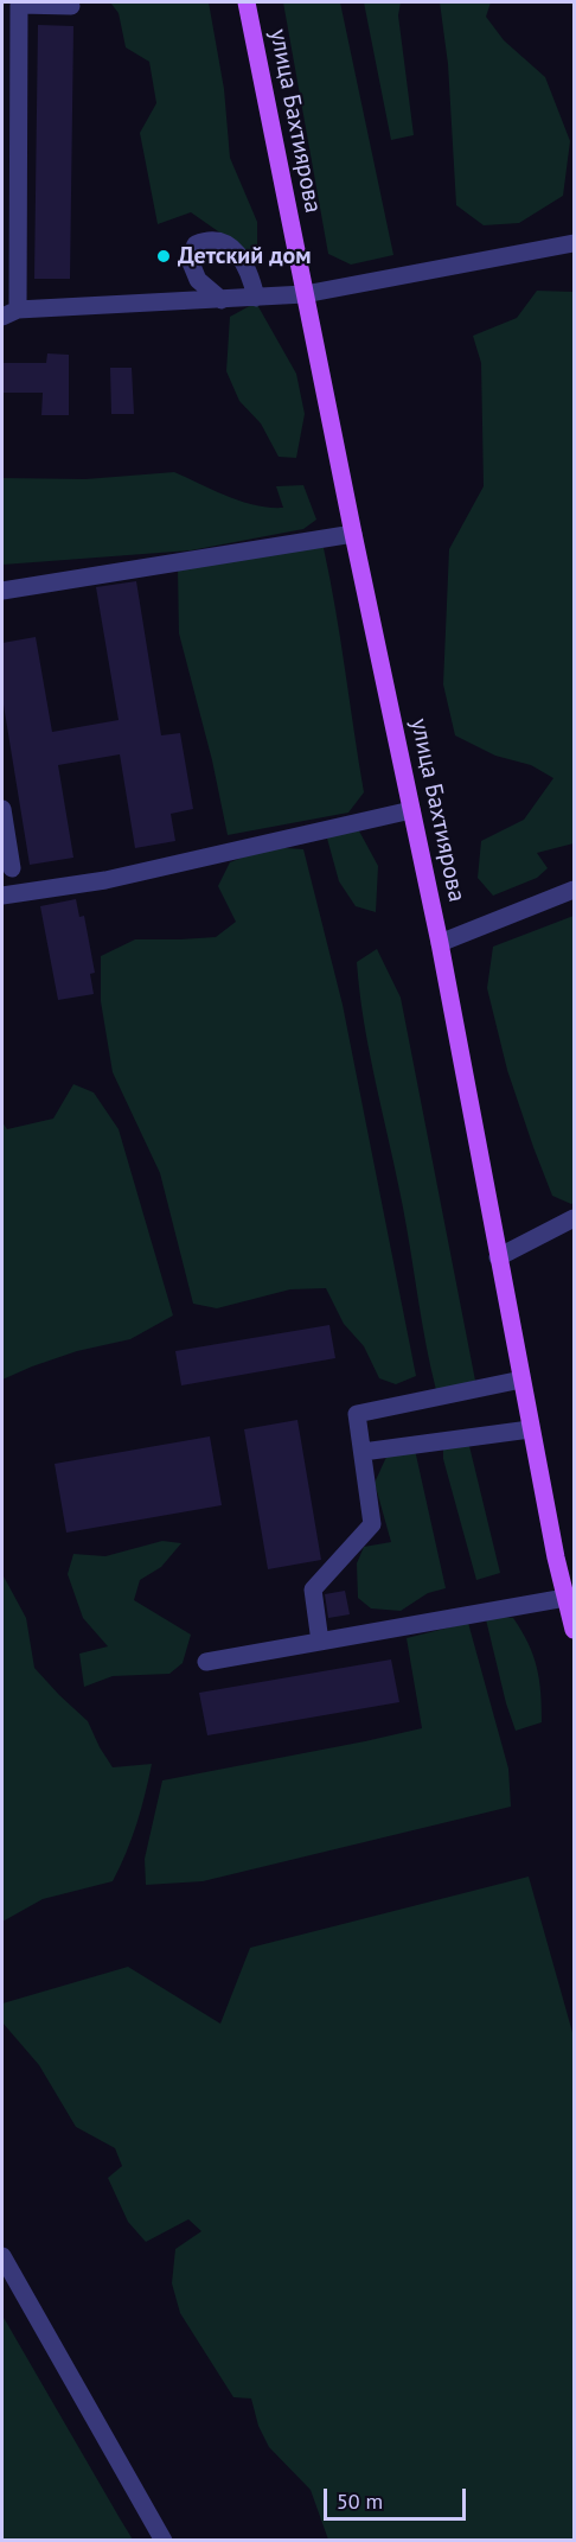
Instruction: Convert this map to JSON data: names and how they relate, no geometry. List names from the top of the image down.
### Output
{
  "streets": {
    "main road": ["улица Бахтиярова"]
  },
  "places": ["Детский дом"],
  "scale_bar": "50 m"
}
